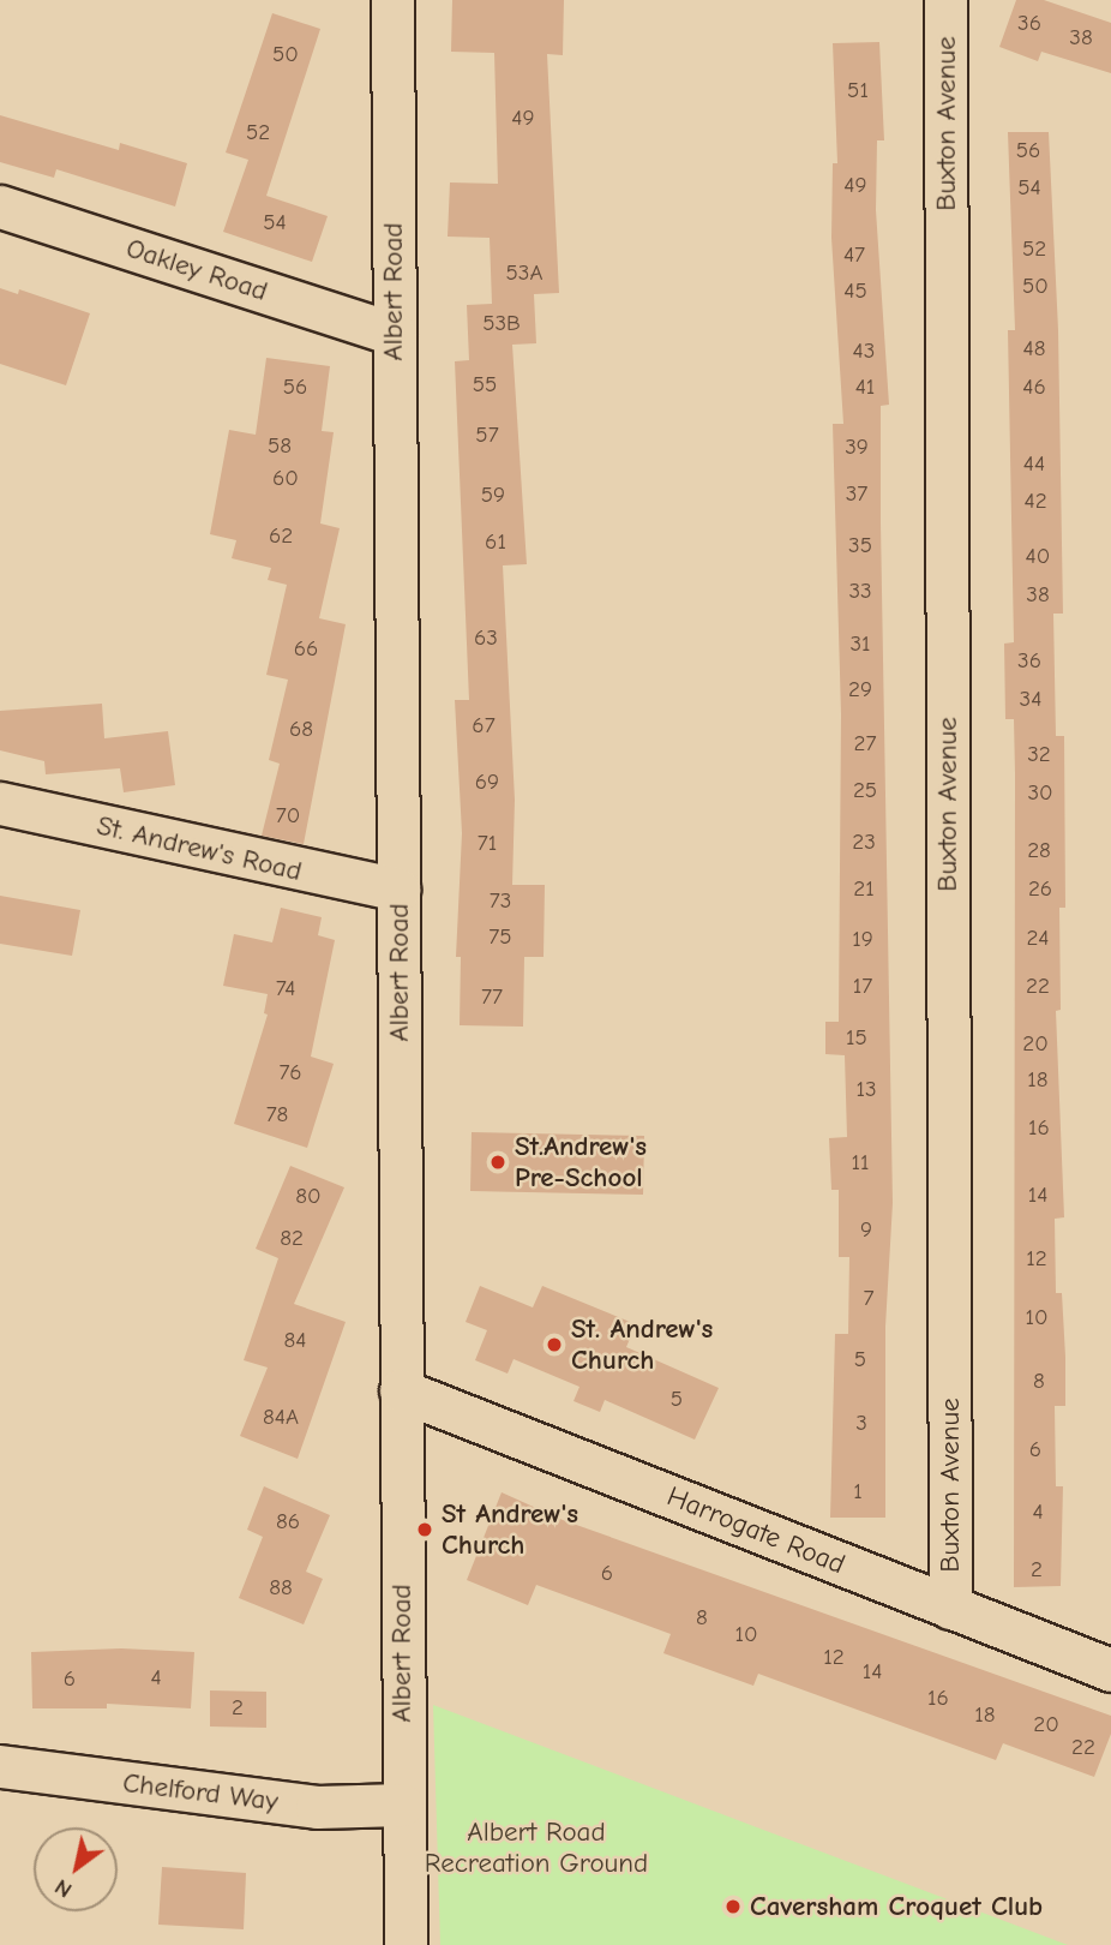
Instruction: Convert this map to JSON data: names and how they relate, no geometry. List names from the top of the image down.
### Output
{
  "streets": {
    "street": [
      "Buxton Avenue",
      "Oakley Road",
      "Albert Road",
      "St. Andrew's Road",
      "Harrogate Road",
      "Chelford Way"
    ]
  },
  "crossings": [
    ["Buxton Avenue", "Harrogate Road"],
    ["Oakley Road", "Albert Road"],
    ["Albert Road", "St. Andrew's Road"],
    ["Albert Road", "Harrogate Road"],
    ["Albert Road", "Chelford Way"]
  ],
  "parks": ["Albert Road Recreation Ground"],
  "places": [
    "St.Andrew's Pre-School",
    "St. Andrew's Church",
    "St Andrew's Church",
    "Caversham Croquet Club"
  ],
  "house_numbers": [
    "36",
    "38",
    "50",
    "51",
    "49",
    "52",
    "56",
    "49",
    "54",
    "54",
    "52",
    "47",
    "53A",
    "50",
    "45",
    "53B",
    "48",
    "43",
    "55",
    "56",
    "41",
    "46",
    "57",
    "58",
    "39",
    "44",
    "60",
    "37",
    "59",
    "42",
    "62",
    "61",
    "35",
    "40",
    "33",
    "38",
    "63",
    "31",
    "66",
    "36",
    "29",
    "34",
    "67",
    "68",
    "27",
    "32",
    "69",
    "25",
    "30",
    "70",
    "23",
    "71",
    "28",
    "21",
    "26",
    "73",
    "75",
    "24",
    "19",
    "17",
    "22",
    "74",
    "77",
    "15",
    "20",
    "76",
    "18",
    "13",
    "78",
    "16",
    "11",
    "14",
    "80",
    "9",
    "82",
    "12",
    "7",
    "10",
    "84",
    "5",
    "8",
    "5",
    "84A",
    "3",
    "6",
    "1",
    "4",
    "86",
    "2",
    "6",
    "88",
    "8",
    "10",
    "12",
    "14",
    "4",
    "6",
    "16",
    "2",
    "18",
    "20",
    "22"
  ],
  "north": "bottom left"
}
